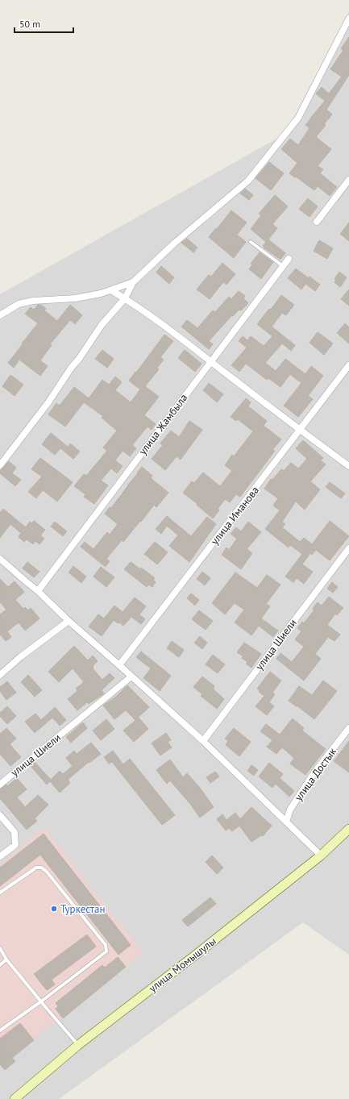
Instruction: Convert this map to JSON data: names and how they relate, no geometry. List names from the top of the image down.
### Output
{
  "streets": {
    "street": [
      "улица Жамбыла",
      "улица Иманова",
      "улица Шиели",
      "улица Достык",
      "улица Момышулы"
    ]
  },
  "places": ["Туркестан"],
  "scale_bar": "50 m"
}
